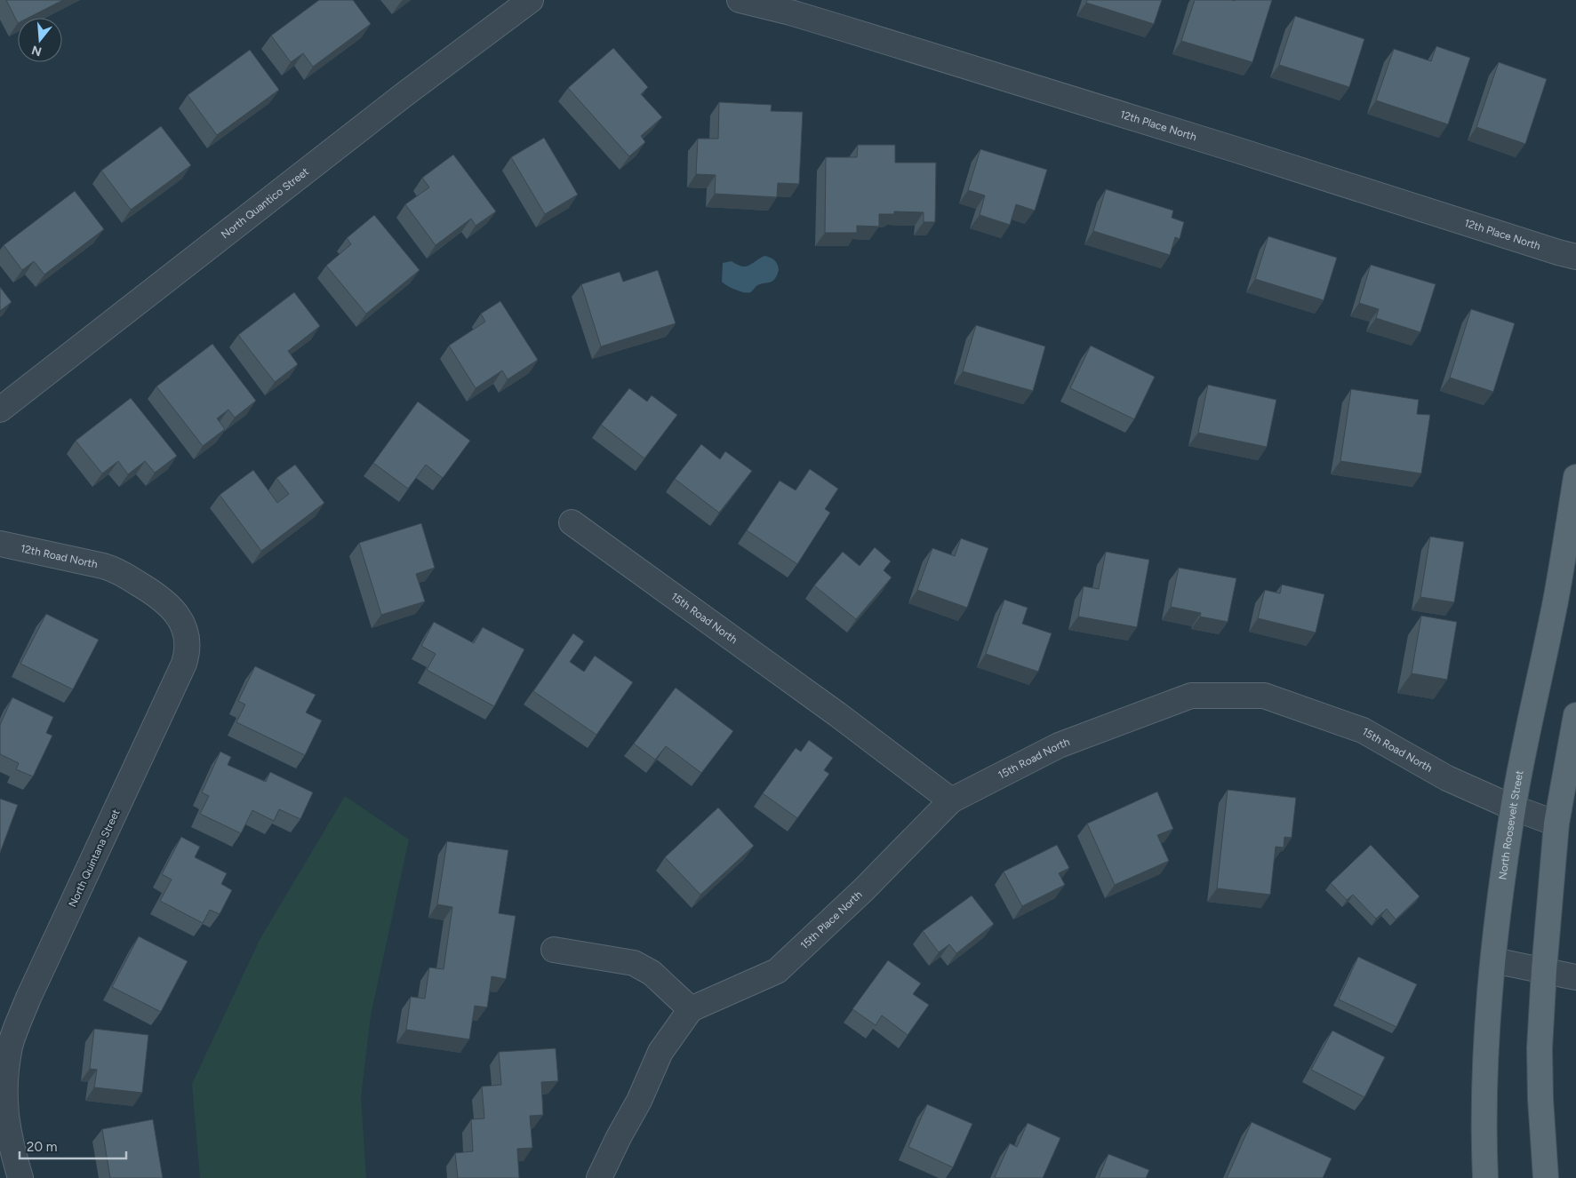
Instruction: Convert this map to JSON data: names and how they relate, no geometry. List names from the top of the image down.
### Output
{
  "streets": {
    "main road": ["North Roosevelt Street"],
    "street": [
      "12th Place North",
      "North Quantico Street",
      "12th Road North",
      "15th Road North",
      "North Quintana Street",
      "15th Place North"
    ]
  },
  "crossings": [
    ["12th Road North", "North Quintana Street"],
    ["15th Road North", "North Roosevelt Street"],
    ["15th Road North", "15th Place North"]
  ],
  "scale_bar": "20 m",
  "north": "bottom"
}
